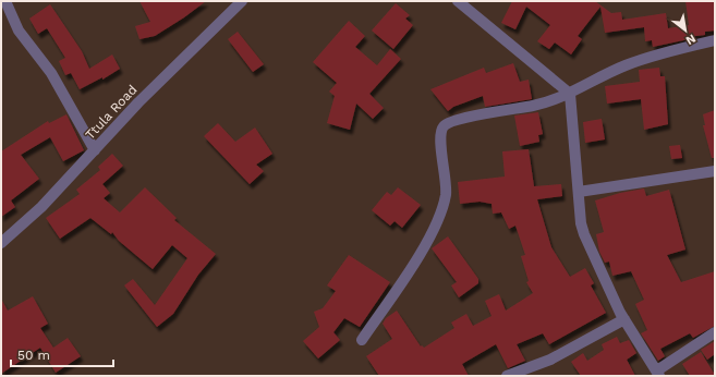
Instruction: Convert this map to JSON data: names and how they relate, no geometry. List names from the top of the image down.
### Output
{
  "streets": {
    "street": ["Ttula Road"]
  },
  "scale_bar": "50 m",
  "north": "bottom right"
}
